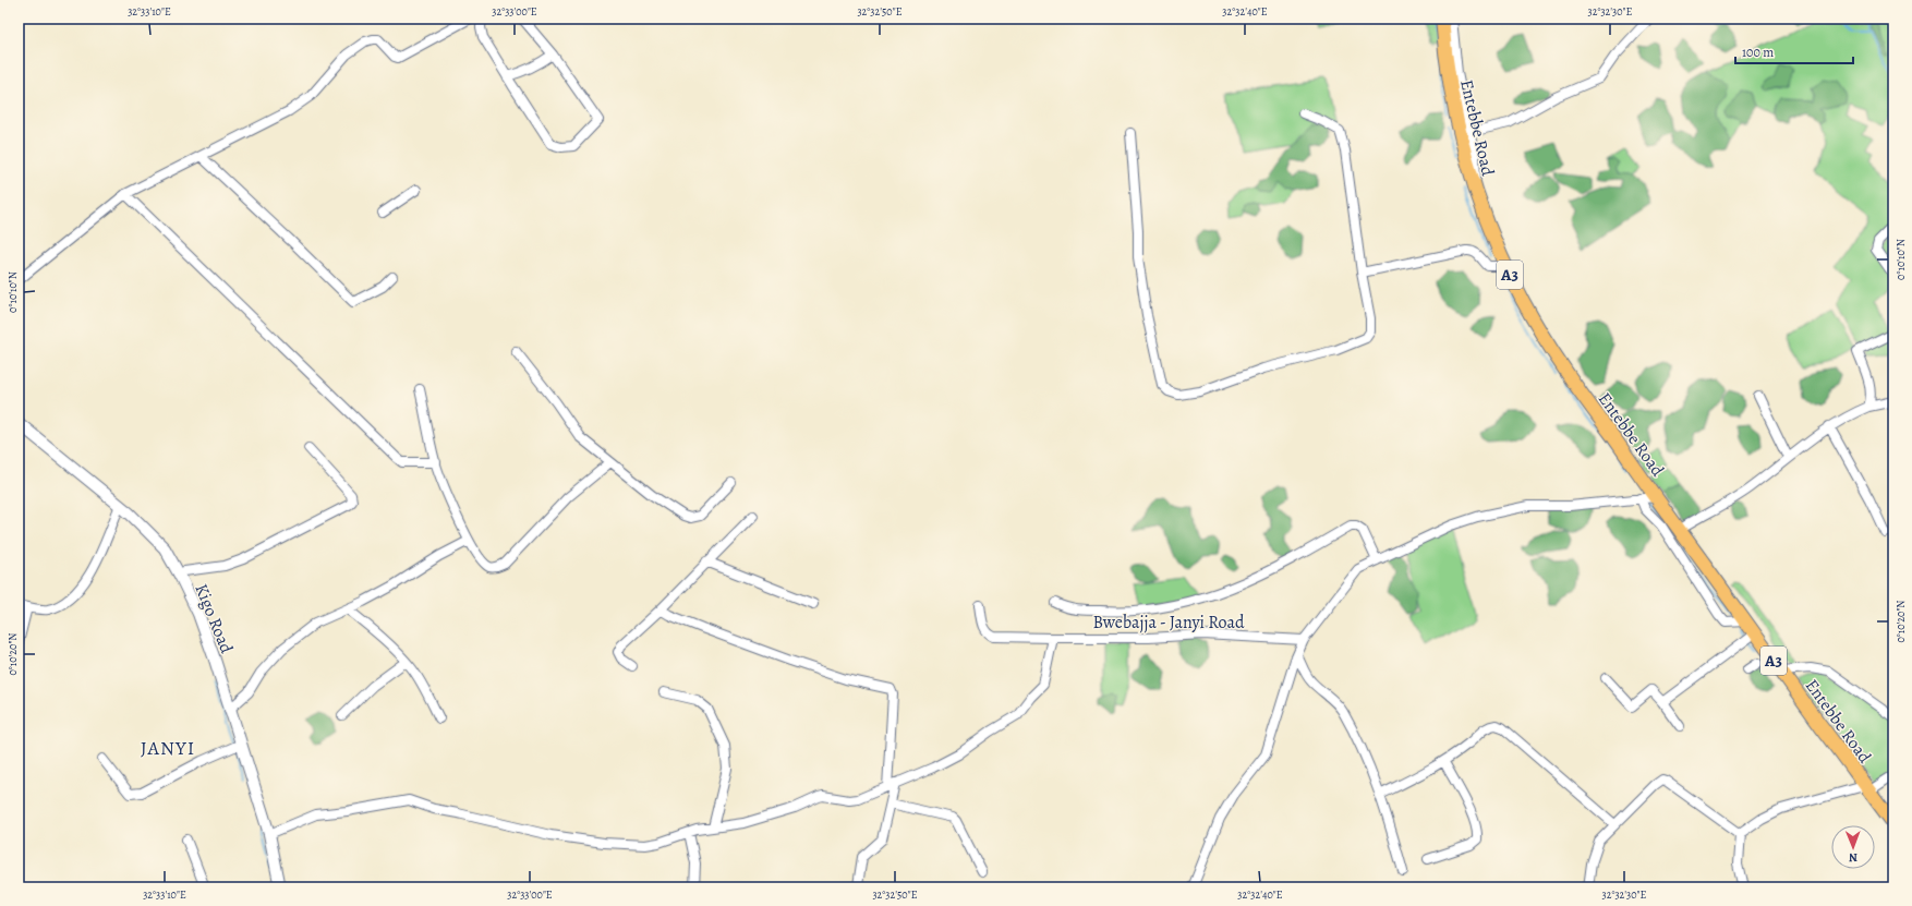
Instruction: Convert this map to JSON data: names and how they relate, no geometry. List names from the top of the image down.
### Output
{
  "streets": {
    "main road": ["Entebbe Road", "A3"],
    "street": ["Kigo Road", "Bwebajja - Janyi Road"]
  },
  "districts": ["JANYI"],
  "scale_bar": "100 m",
  "north": "bottom",
  "coordinates": [
    "32°33'10\"E",
    "32°33'00\"E",
    "32°32'50\"E",
    "32°32'40\"E",
    "32°32'30\"E",
    "0°10'10\"N",
    "0°10'20\"N"
  ]
}
